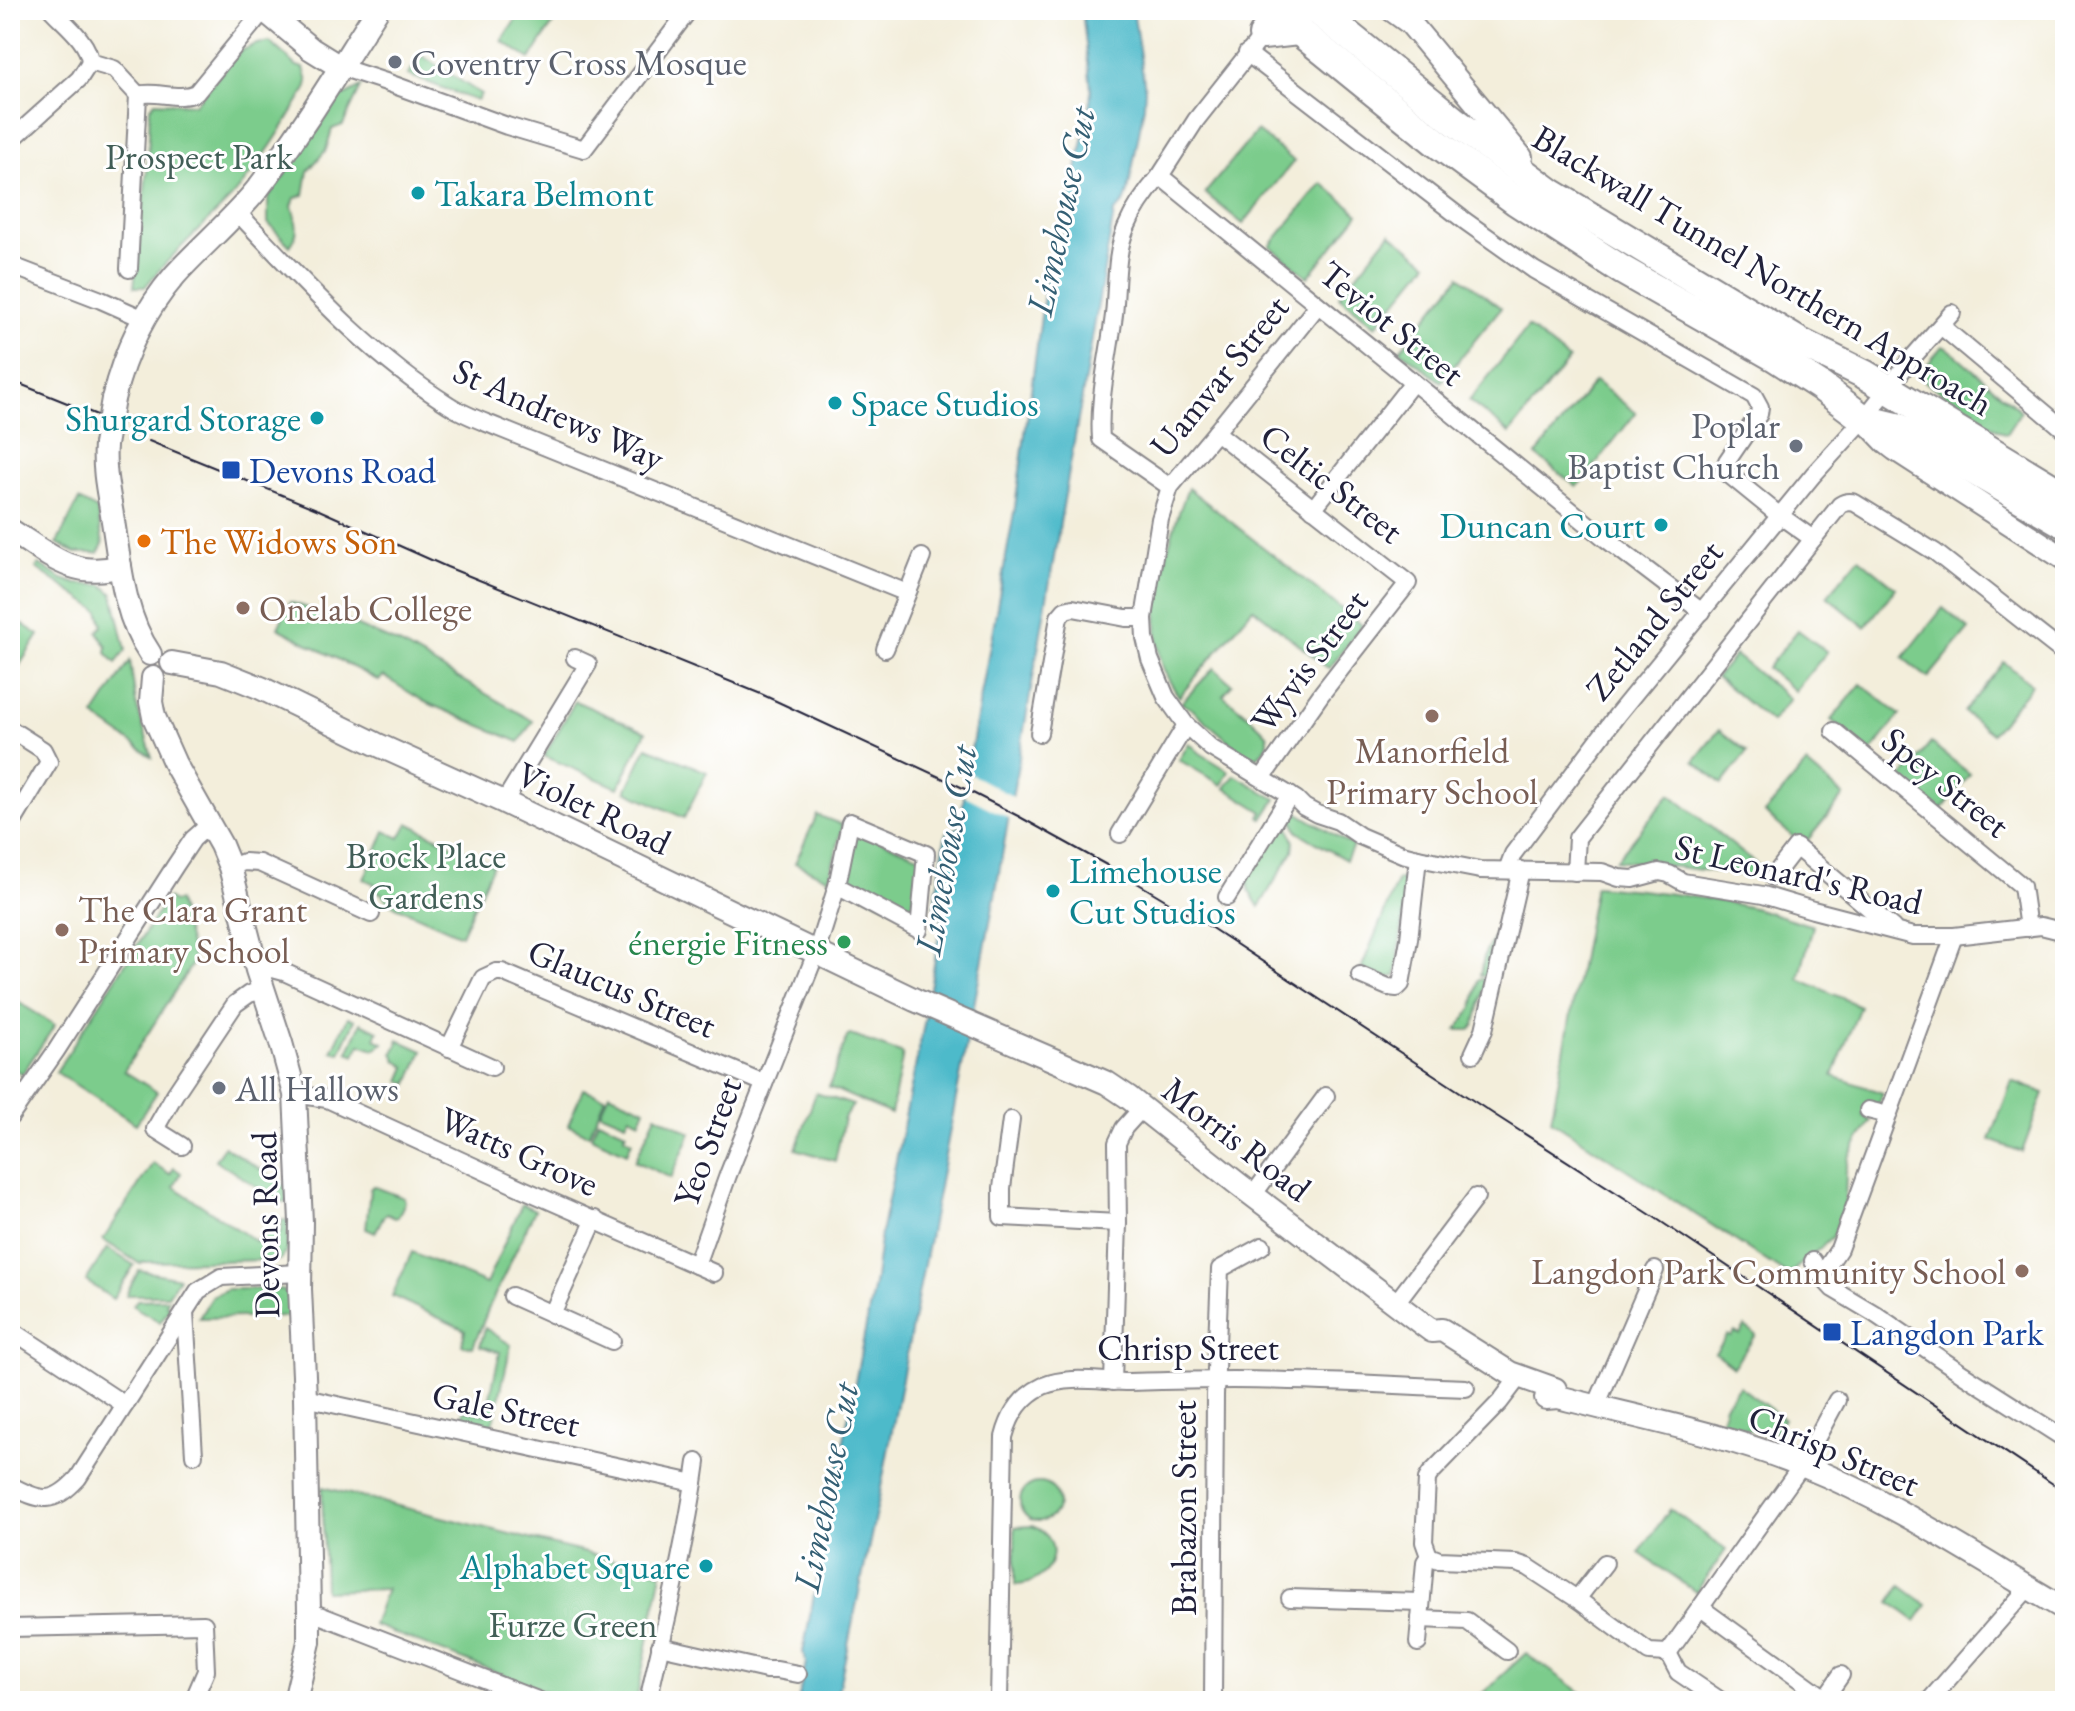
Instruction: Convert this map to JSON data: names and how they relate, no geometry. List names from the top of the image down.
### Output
{
  "streets": {
    "highway": ["Blackwall Tunnel Northern Approach"],
    "street": [
      "Teviot Street",
      "Uamvar Street",
      "St Andrews Way",
      "Celtic Street",
      "Zetland Street",
      "Wyvis Street",
      "Spey Street",
      "Violet Road",
      "St Leonard's Road",
      "Glaucus Street",
      "Morris Road",
      "Yeo Street",
      "Watts Grove",
      "Devons Road",
      "Chrisp Street",
      "Gale Street",
      "Brabazon Street"
    ]
  },
  "crossings": [
    ["Blackwall Tunnel Northern Approach", "Zetland Street"],
    ["Teviot Street", "Uamvar Street"],
    ["Teviot Street", "Zetland Street"],
    ["Uamvar Street", "Celtic Street"],
    ["Uamvar Street", "Zetland Street"],
    ["Uamvar Street", "Wyvis Street"],
    ["Uamvar Street", "St Leonard's Road"],
    ["St Andrews Way", "Devons Road"],
    ["Celtic Street", "Wyvis Street"],
    ["Zetland Street", "St Leonard's Road"],
    ["Spey Street", "St Leonard's Road"],
    ["Violet Road", "Morris Road"],
    ["Violet Road", "Yeo Street"],
    ["Violet Road", "Devons Road"],
    ["Glaucus Street", "Yeo Street"],
    ["Morris Road", "Chrisp Street"],
    ["Yeo Street", "Watts Grove"],
    ["Watts Grove", "Devons Road"],
    ["Devons Road", "Gale Street"],
    ["Chrisp Street", "Brabazon Street"]
  ],
  "water": ["Limehouse Cut"],
  "parks": ["Prospect Park", "Brock Place Gardens", "Furze Green"],
  "places": {
    "other": [
      "Coventry Cross Mosque",
      "Takara Belmont",
      "Space Studios",
      "Shurgard Storage",
      "Poplar Baptist Church",
      "Duncan Court",
      "The Widows Son",
      "Onelab College",
      "Manorfield Primary School",
      "Limehouse Cut Studios",
      "The Clara Grant Primary School",
      "énergie Fitness",
      "All Hallows",
      "Langdon Park Community School",
      "Alphabet Square"
    ],
    "transit": ["Devons Road", "Langdon Park"]
  }
}
